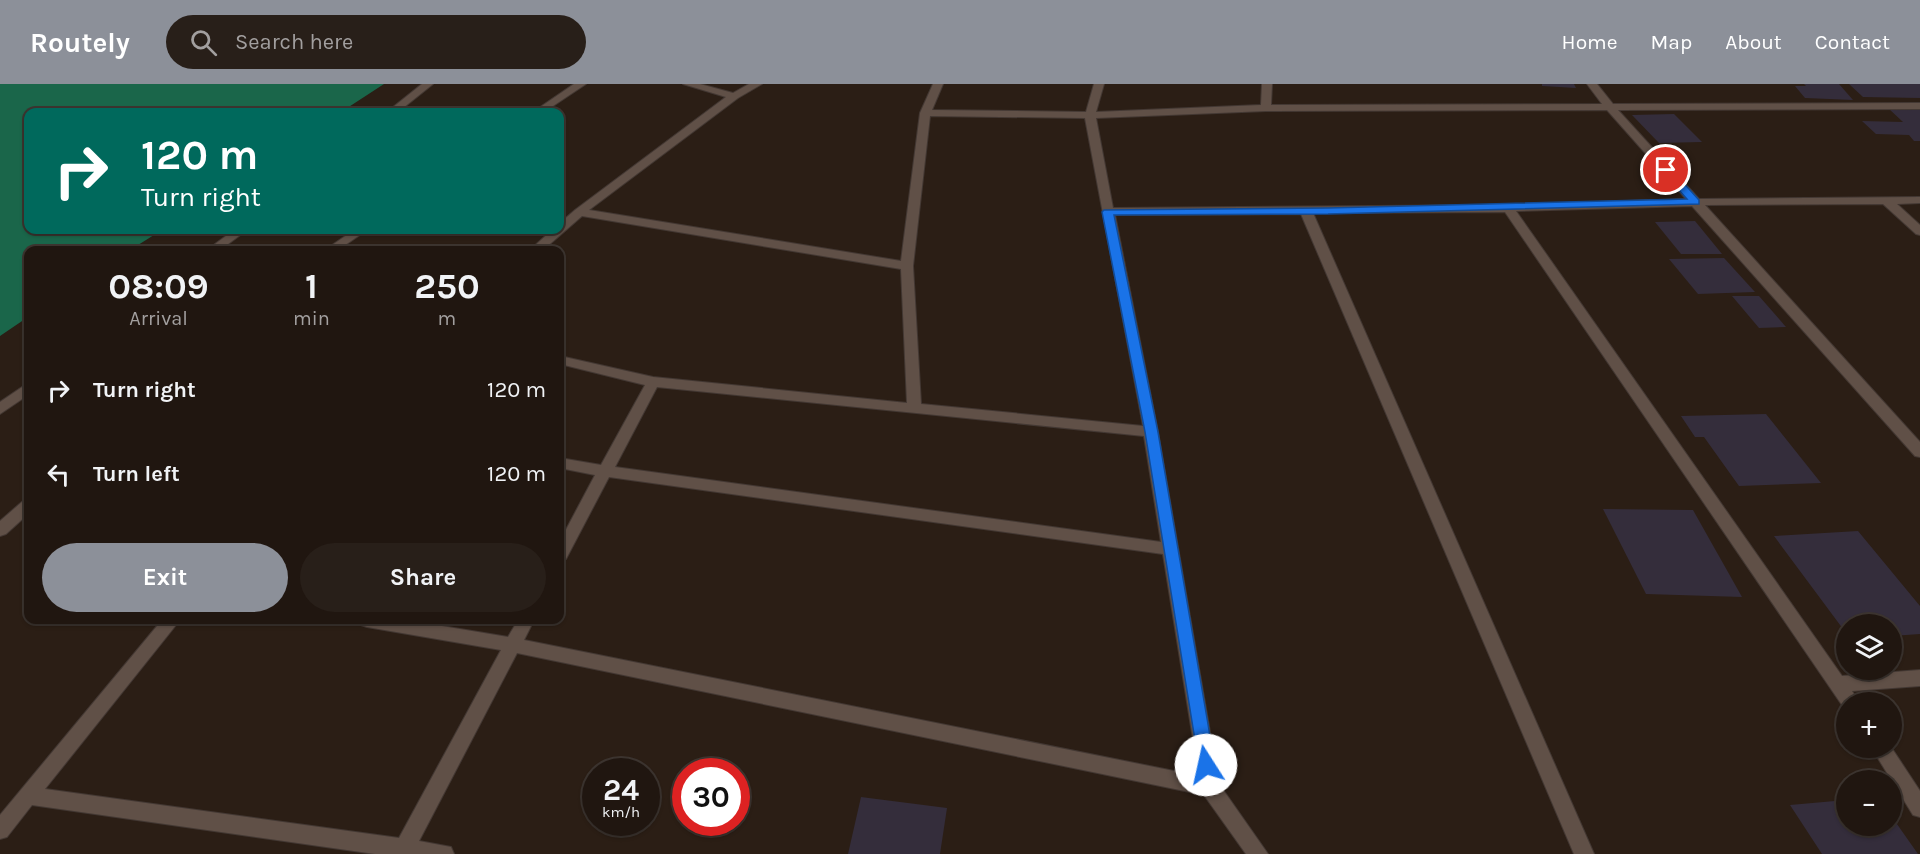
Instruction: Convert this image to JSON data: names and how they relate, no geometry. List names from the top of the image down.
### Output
{
  "page": {
    "header": "Routely",
    "search": "Search here",
    "nav": [
      "Home",
      "Map",
      "About",
      "Contact"
    ],
    "turn": ["120 m", "Turn right"],
    "eta": [
      "08:09",
      "Arrival",
      "1",
      "min",
      "250",
      "m"
    ],
    "list": [
      {
        "name": "Turn right",
        "value": "120 m"
      },
      {
        "name": "Turn left",
        "value": "120 m"
      }
    ],
    "buttons": ["Exit", "Share"],
    "map_buttons": ["+", "−"],
    "speed": "24 km/h",
    "limit": "30"
  }
}
